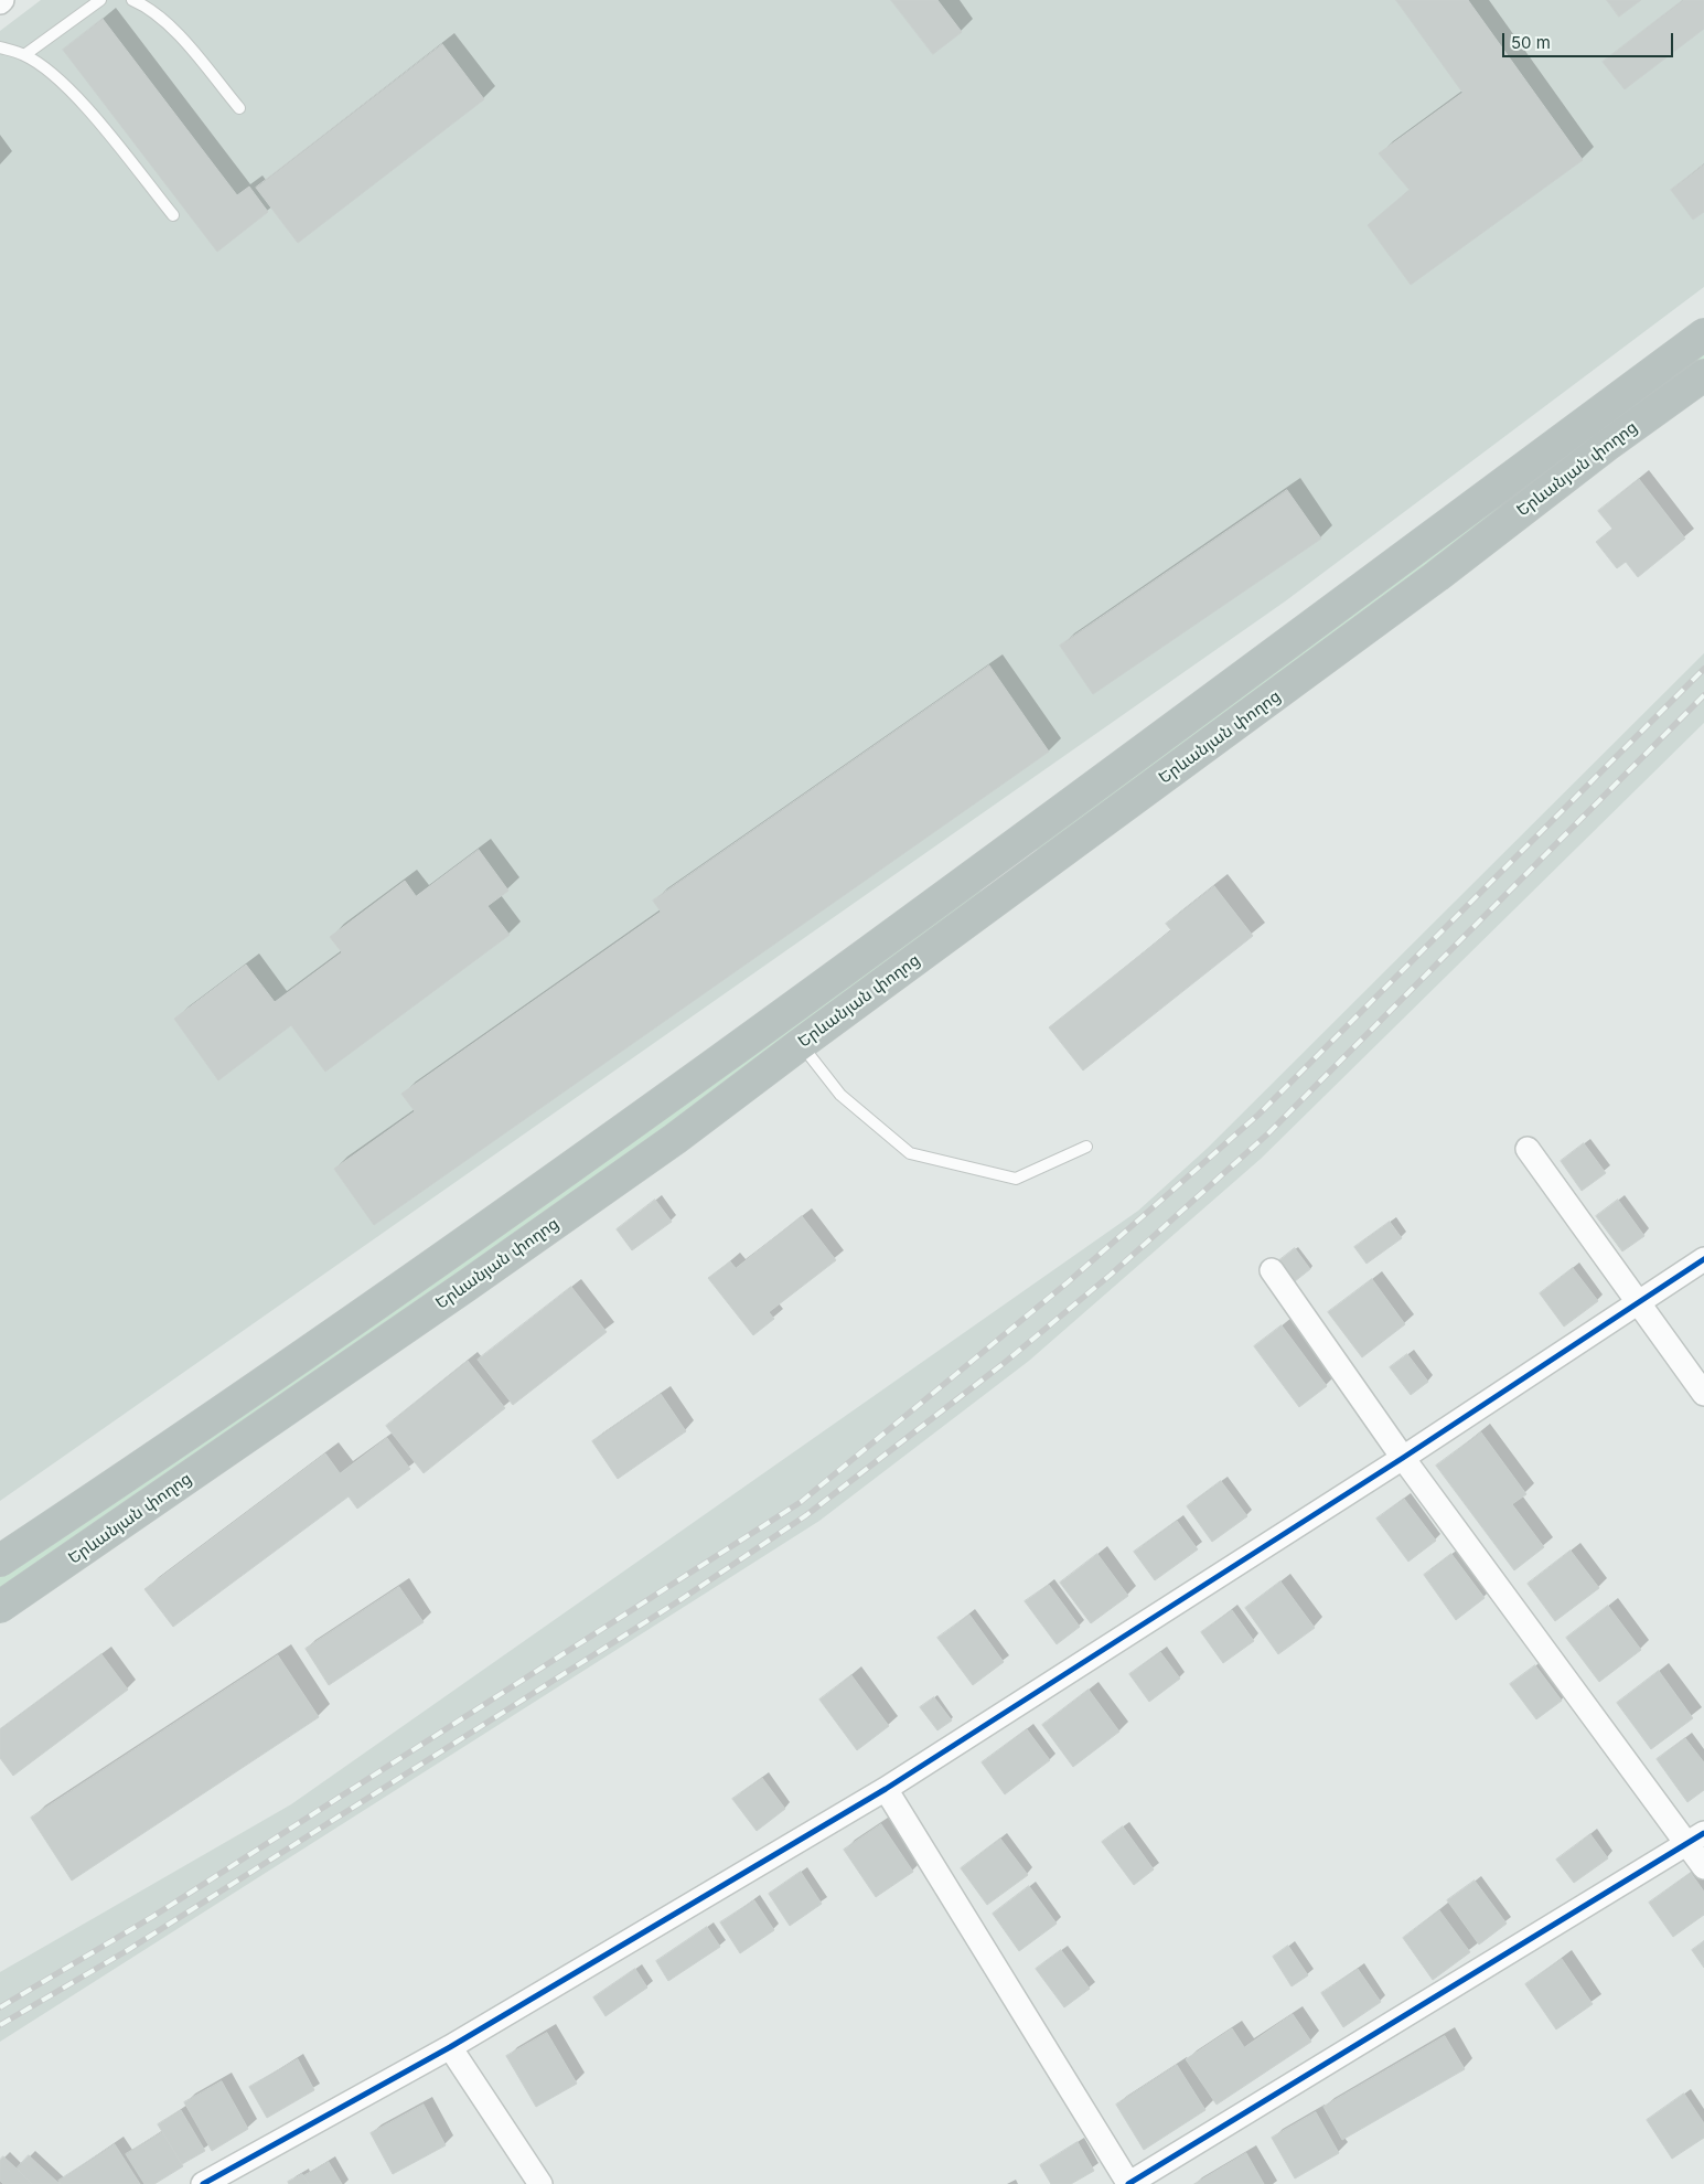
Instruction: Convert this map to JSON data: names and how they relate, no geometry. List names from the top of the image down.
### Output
{
  "streets": {
    "highway": ["Երևանյան փողոց"]
  },
  "scale_bar": "50 m"
}
